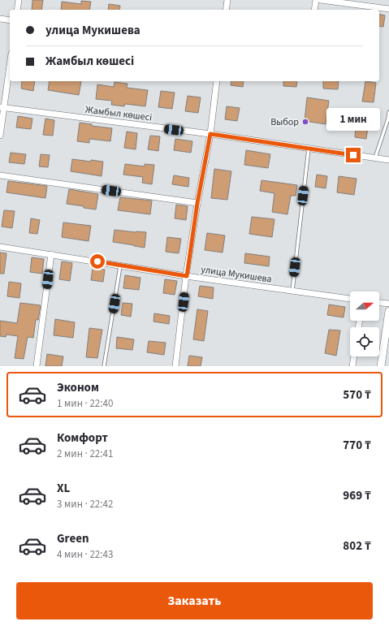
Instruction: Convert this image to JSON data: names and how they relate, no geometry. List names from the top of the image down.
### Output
{
  "streets": {
    "street": ["Жамбыл көшесі", "улица Мукишева"]
  },
  "places": ["Выбор"],
  "north": "right",
  "page": {
    "banner": ["улица Мукишева", "Жамбыл көшесі"],
    "bubble": "1 мин",
    "list": [
      {
        "name": "Эконом",
        "note": "1 мин · 22:40",
        "value": "570 ₸"
      },
      {
        "name": "Комфорт",
        "note": "2 мин · 22:41",
        "value": "770 ₸"
      },
      {
        "name": "XL",
        "note": "3 мин · 22:42",
        "value": "969 ₸"
      },
      {
        "name": "Green",
        "note": "4 мин · 22:43",
        "value": "802 ₸"
      }
    ],
    "buttons": "Заказать"
  }
}
